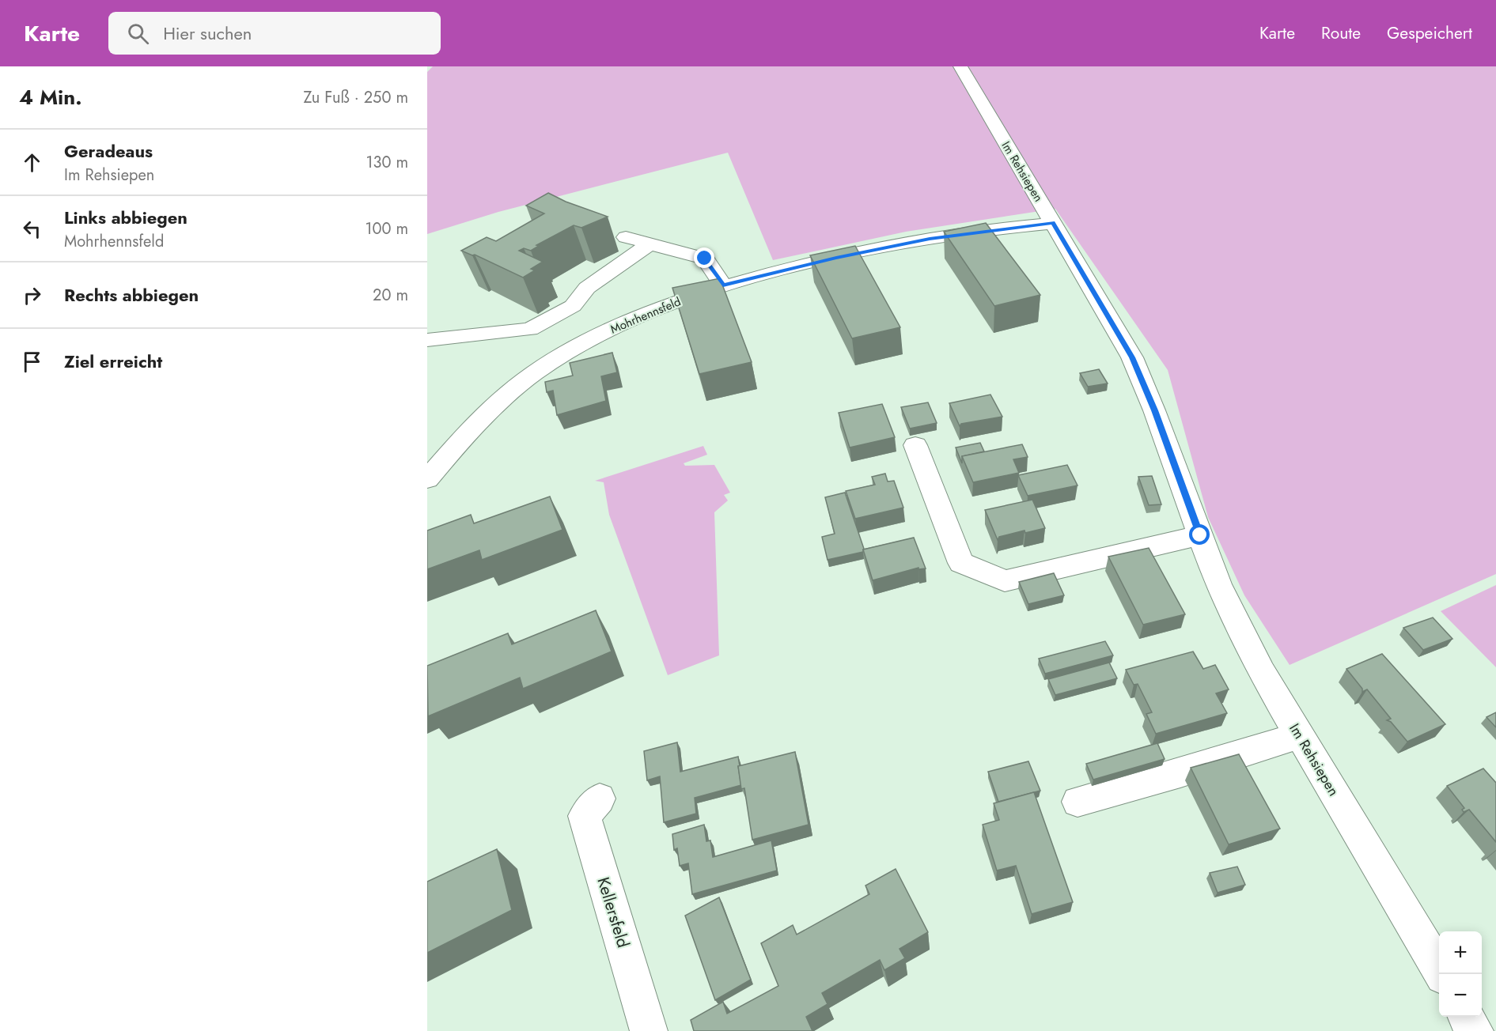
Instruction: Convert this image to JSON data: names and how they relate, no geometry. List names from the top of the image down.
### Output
{
  "streets": {
    "street": ["Im Rehsiepen", "Mohrhennsfeld", "Kellersfeld"]
  },
  "crossings": [
    ["Im Rehsiepen", "Mohrhennsfeld"]
  ],
  "page": {
    "header": "Karte",
    "search": "Hier suchen",
    "nav": ["Karte", "Route", "Gespeichert"],
    "heading": ["4 Min.", "Zu Fuß · 250 m"],
    "list": [
      ["Geradeaus", "Im Rehsiepen", "130 m"],
      ["Links abbiegen", "Mohrhennsfeld", "100 m"],
      ["Rechts abbiegen", "20 m"],
      "Ziel erreicht"
    ],
    "map_buttons": ["+", "−"]
  }
}
